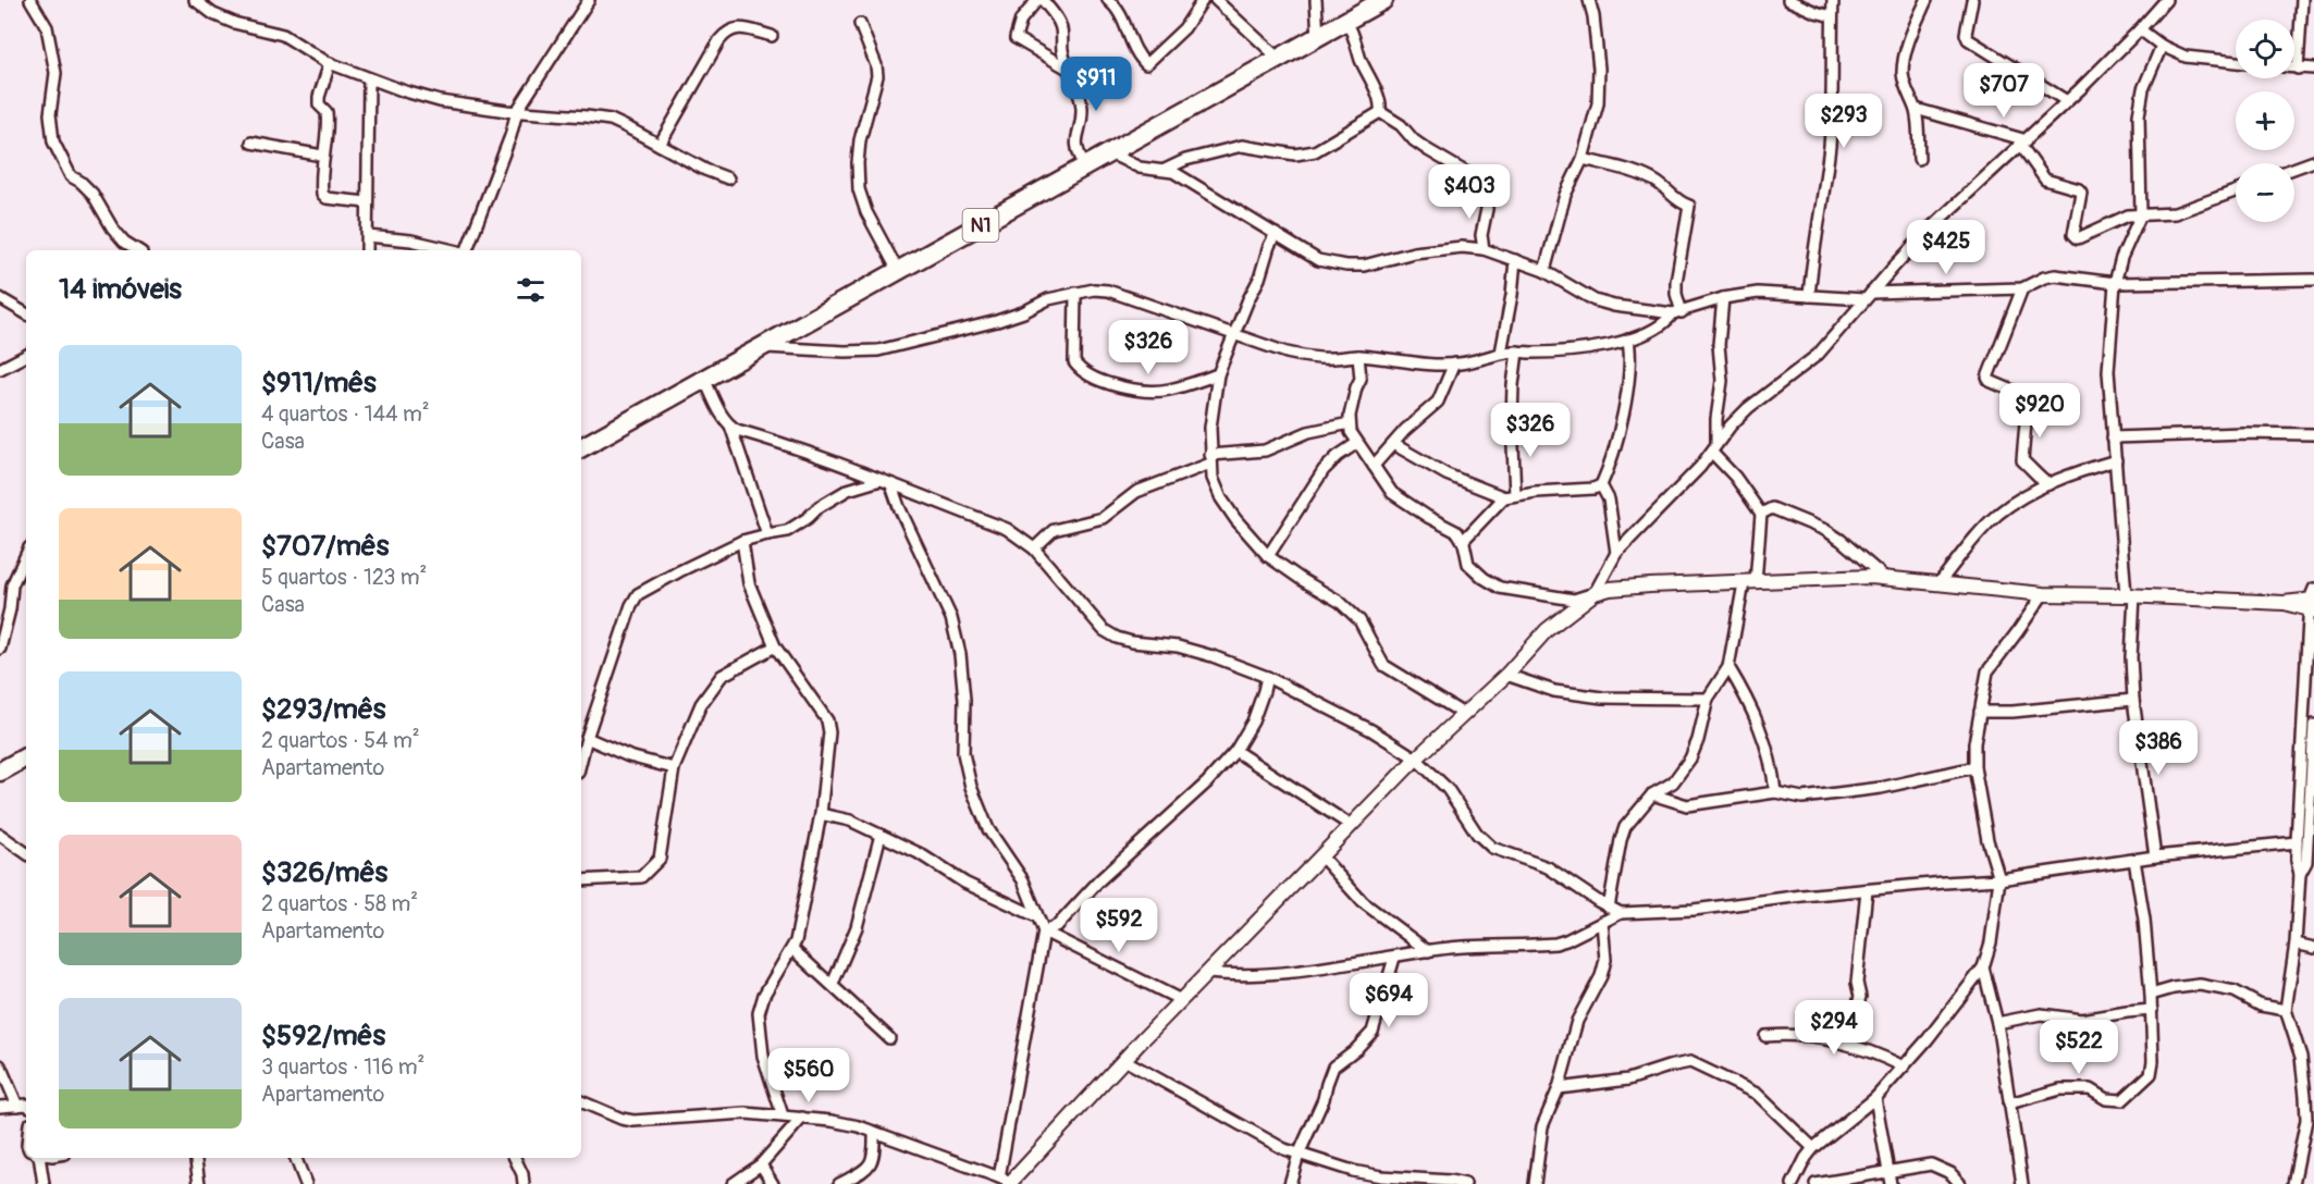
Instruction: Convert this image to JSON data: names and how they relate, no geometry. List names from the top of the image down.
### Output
{
  "streets": {
    "highway": ["N1"]
  },
  "page": {
    "map_buttons": ["+", "−"],
    "price": [
      "$911",
      "$707",
      "$293",
      "$403",
      "$425",
      "$326",
      "$920",
      "$326",
      "$386",
      "$592",
      "$694",
      "$294",
      "$522",
      "$560"
    ],
    "heading": "14 imóveis",
    "list": [
      {
        "name": "$911/mês",
        "note": "4 quartos · 144 m² · Casa"
      },
      {
        "name": "$707/mês",
        "note": "5 quartos · 123 m² · Casa"
      },
      {
        "name": "$293/mês",
        "note": "2 quartos · 54 m² · Apartamento"
      },
      {
        "name": "$326/mês",
        "note": "2 quartos · 58 m² · Apartamento"
      },
      {
        "name": "$592/mês",
        "note": "3 quartos · 116 m² · Apartamento"
      }
    ]
  }
}
